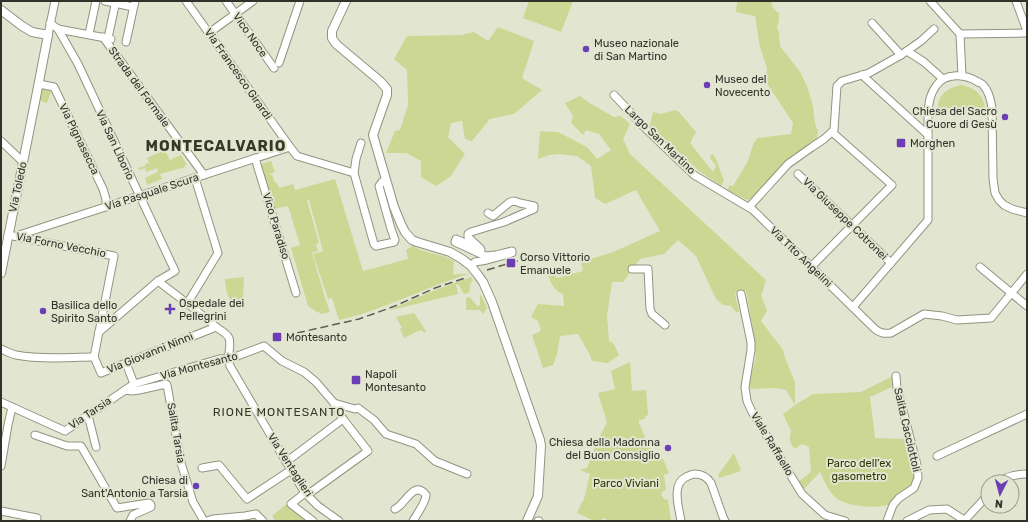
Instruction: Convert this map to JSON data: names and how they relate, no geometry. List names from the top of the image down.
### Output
{
  "streets": {
    "main road": ["Via Toledo"],
    "street": [
      "Vico Noce",
      "Via Francesco Girardi",
      "Strada del Formale",
      "Via Pignasecca",
      "Largo San Martino",
      "Via San Liborio",
      "Via Pasquale Scura",
      "Via Giuseppe Cotronei",
      "Vico Paradiso",
      "Via Forno Vecchio",
      "Via Tito Angelini",
      "Via Giovanni Ninni",
      "Via Montesanto",
      "Via Tarsia",
      "Salita Cacciottoli",
      "Salita Tarsia",
      "Viale Raffaello",
      "Via Ventaglieri"
    ]
  },
  "crossings": [
    ["Via Francesco Girardi", "Via Pasquale Scura"],
    ["Strada del Formale", "Via Pasquale Scura"],
    ["Via Pignasecca", "Via Toledo"],
    ["Via Pignasecca", "Via Pasquale Scura"],
    ["Largo San Martino", "Via Tito Angelini"],
    ["Via San Liborio", "Via Pasquale Scura"],
    ["Via Toledo", "Via Pasquale Scura"],
    ["Via Toledo", "Via Forno Vecchio"],
    ["Via Pasquale Scura", "Vico Paradiso"],
    ["Via Pasquale Scura", "Via Forno Vecchio"],
    ["Via Montesanto", "Via Tarsia"],
    ["Via Montesanto", "Via Ventaglieri"],
    ["Via Tarsia", "Salita Tarsia"]
  ],
  "districts": ["MONTECALVARIO", "RIONE MONTESANTO"],
  "parks": ["Parco dell’ex gasometro", "Parco Viviani"],
  "places": {
    "other": [
      "Museo nazionale di San Martino",
      "Museo del Novecento",
      "Chiesa del Sacro Cuore di Gesù",
      "Basilica dello Spirito Santo",
      "Chiesa della Madonna del Buon Consiglio",
      "Chiesa di Sant'Antonio a Tarsia"
    ],
    "transit": [
      "Morghen",
      "Corso Vittorio Emanuele",
      "Montesanto",
      "Napoli Montesanto"
    ],
    "health": ["Ospedale dei Pellegrini"]
  },
  "north": "bottom"
}
